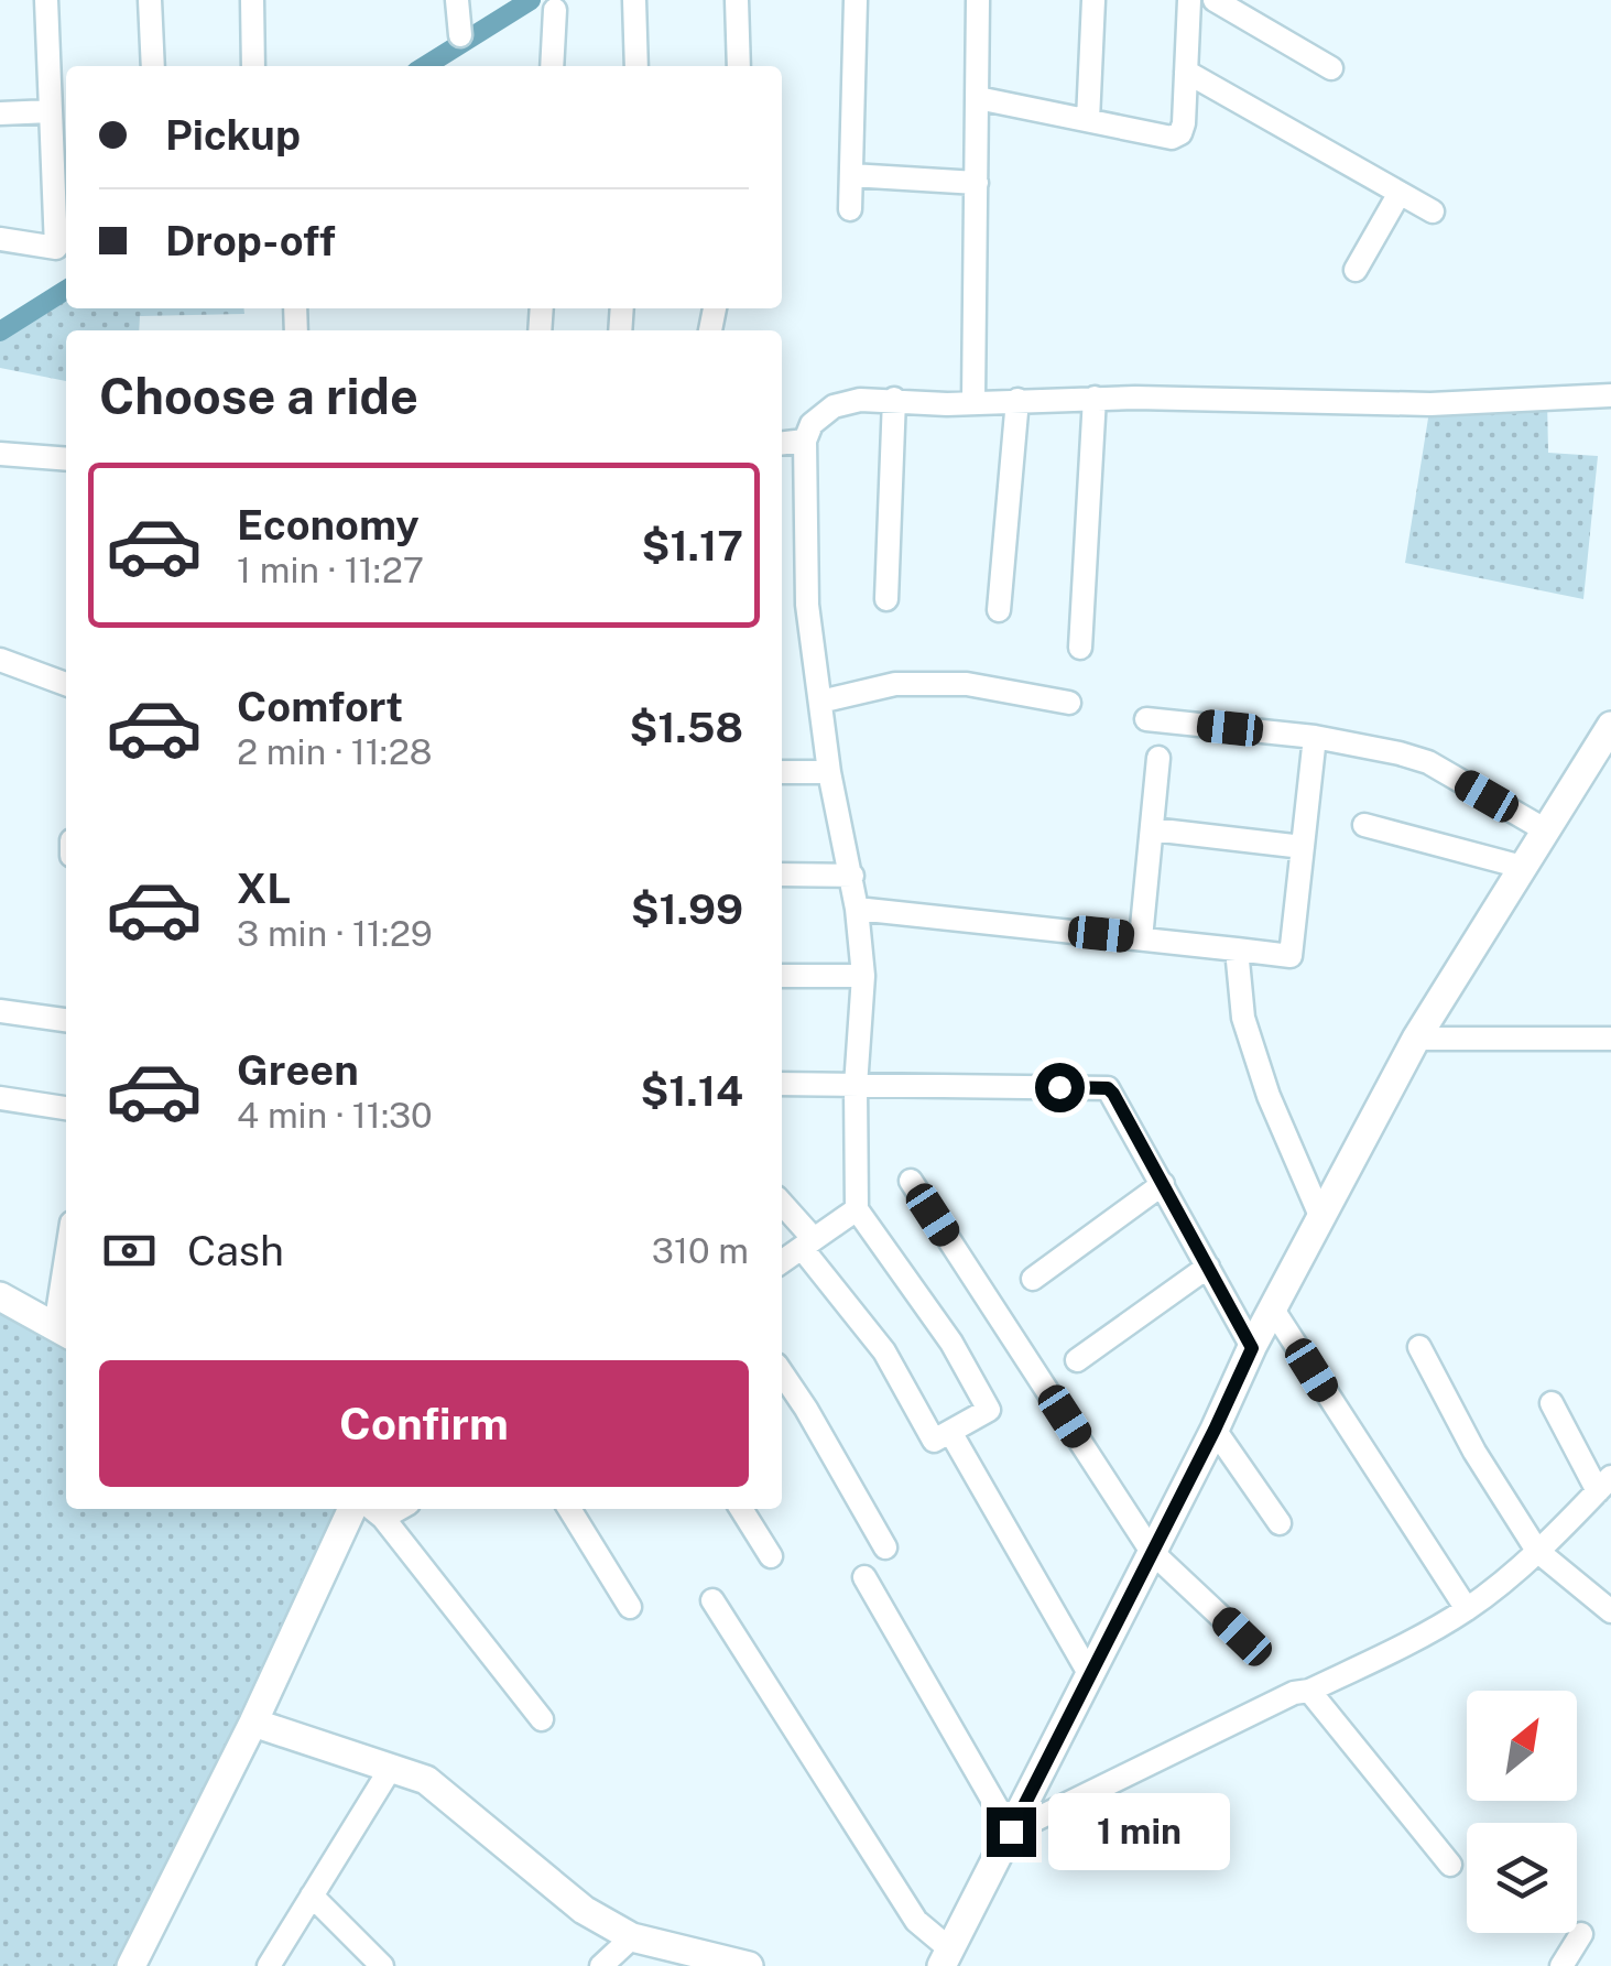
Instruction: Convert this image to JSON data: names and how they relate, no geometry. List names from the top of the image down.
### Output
{
  "north": "top right",
  "page": {
    "banner": ["Pickup", "Drop-off"],
    "heading": "Choose a ride",
    "list": [
      {
        "name": "Economy",
        "note": "1 min · 11:27",
        "value": "$1.17"
      },
      {
        "name": "Comfort",
        "note": "2 min · 11:28",
        "value": "$1.58"
      },
      {
        "name": "XL",
        "note": "3 min · 11:29",
        "value": "$1.99"
      },
      {
        "name": "Green",
        "note": "4 min · 11:30",
        "value": "$1.14"
      }
    ],
    "pay": ["Cash", "310 m"],
    "buttons": "Confirm",
    "bubble": "1 min"
  }
}
